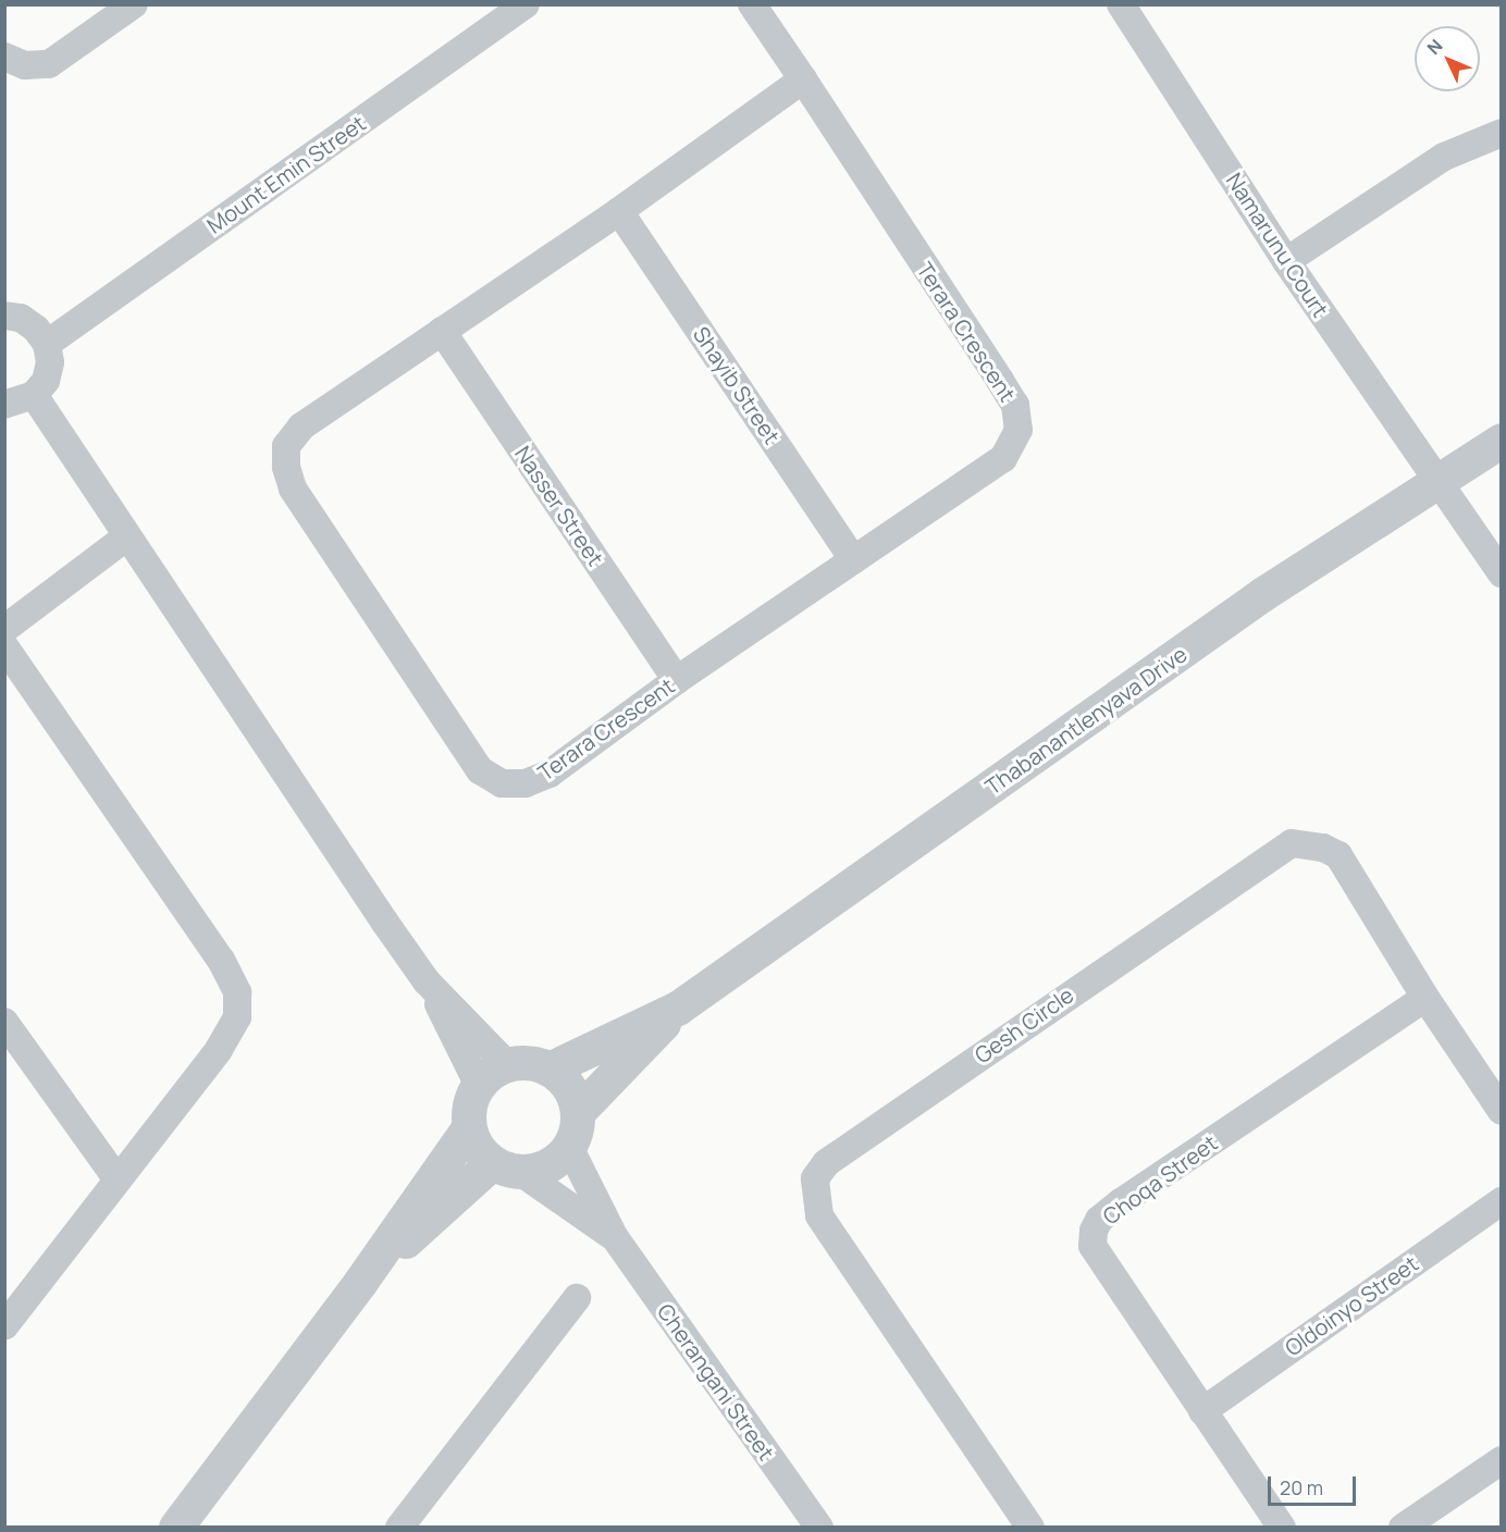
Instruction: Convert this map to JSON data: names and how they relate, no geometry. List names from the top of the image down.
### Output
{
  "streets": {
    "street": [
      "Mount Emin Street",
      "Namarunu Court",
      "Terara Crescent",
      "Shayib Street",
      "Nasser Street",
      "Thabanantlenyava Drive",
      "Gesh Circle",
      "Choqa Street",
      "Oldoinyo Street",
      "Cherangani Street"
    ]
  },
  "crossings": [
    ["Namarunu Court", "Thabanantlenyava Drive"],
    ["Terara Crescent", "Shayib Street"],
    ["Terara Crescent", "Nasser Street"],
    ["Thabanantlenyava Drive", "Cherangani Street"],
    ["Gesh Circle", "Choqa Street"],
    ["Choqa Street", "Oldoinyo Street"]
  ],
  "scale_bar": "20 m",
  "north": "top left"
}
